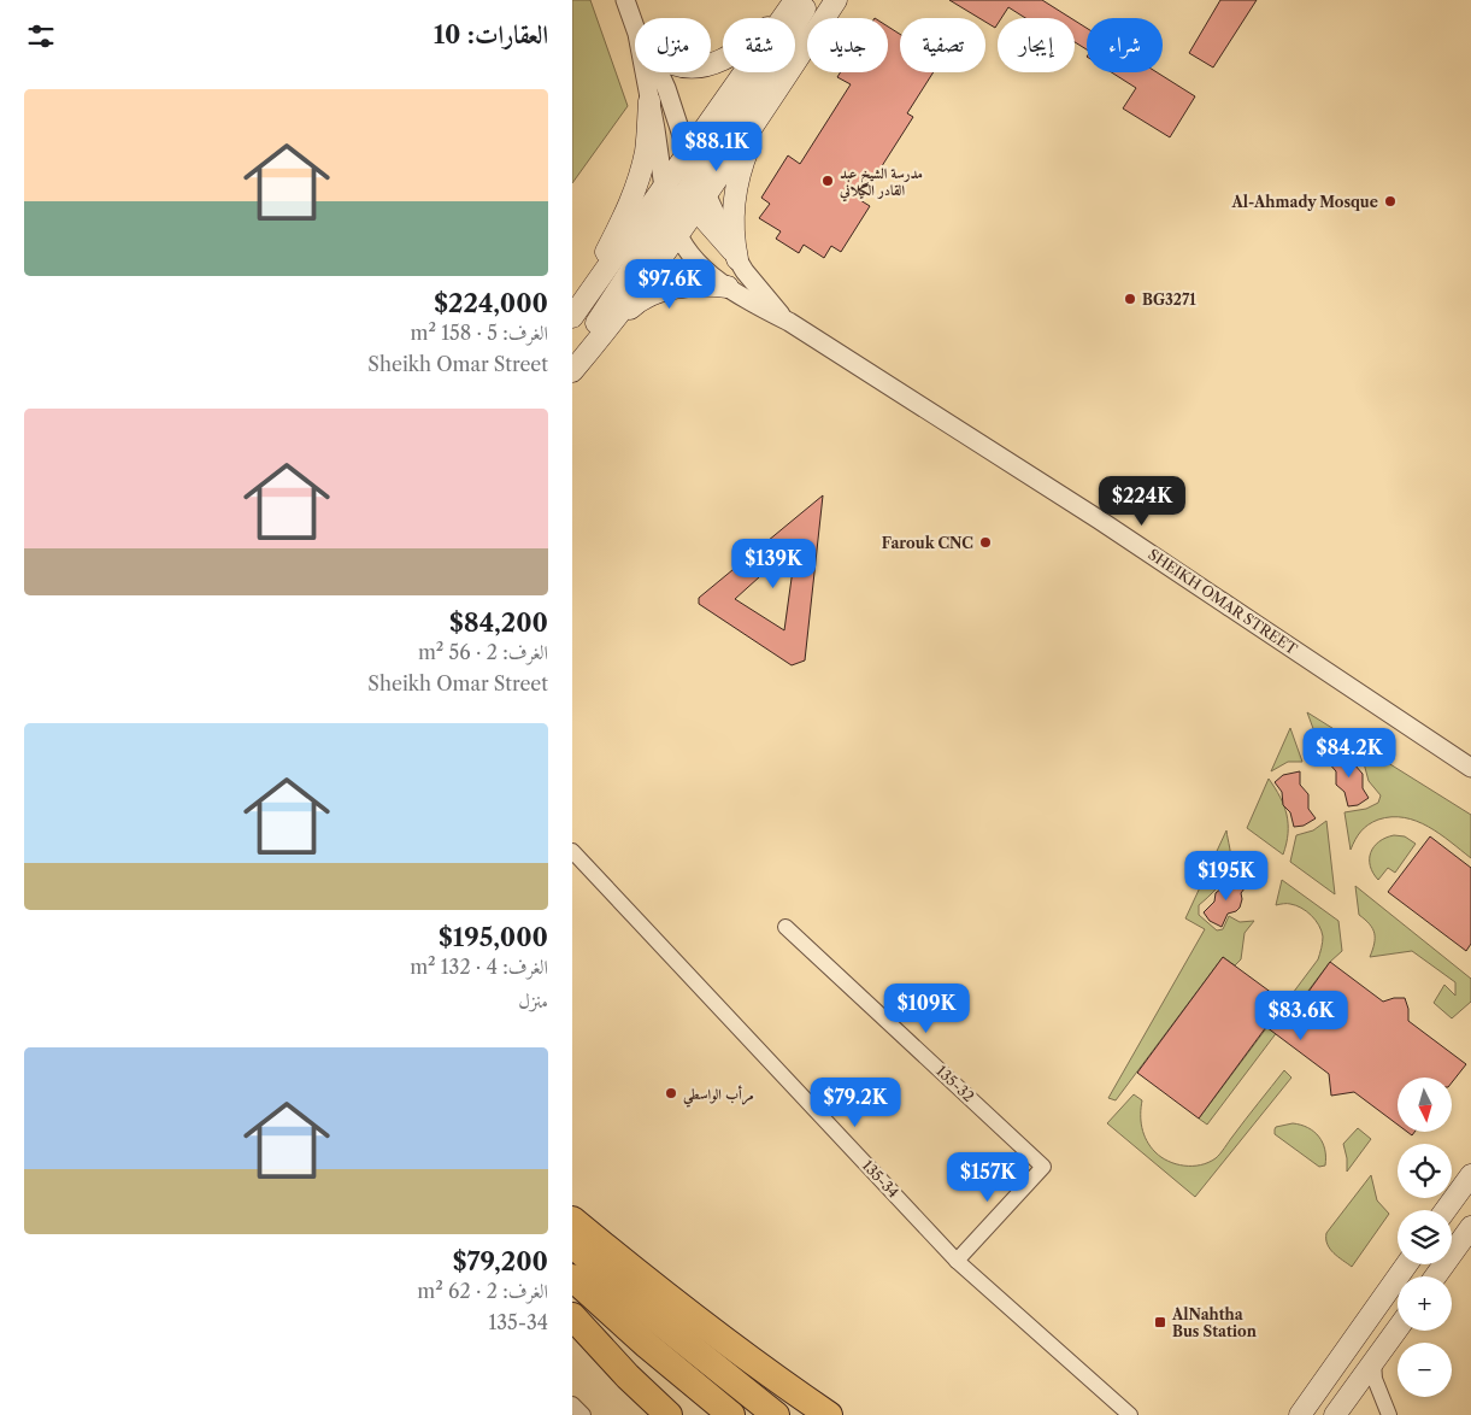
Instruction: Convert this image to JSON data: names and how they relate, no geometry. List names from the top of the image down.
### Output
{
  "streets": {
    "street": ["SHEIKH OMAR STREET", "135-32", "135-34"]
  },
  "crossings": [
    ["135-32", "135-34"]
  ],
  "places": {
    "other": [
      "مدرسة الشيخ عبد القادر الگيلاني",
      "Al-Ahmady Mosque",
      "BG3271",
      "Farouk CNC",
      "مرأب الواسطي"
    ],
    "transit": ["AlNahtha Bus Station"]
  },
  "north": "bottom",
  "page": {
    "heading": "العقارات: 10",
    "chip": [
      "شراء",
      "إيجار",
      "تصفية",
      "جديد",
      "شقة",
      "منزل"
    ],
    "list": [
      {
        "name": "$224,000",
        "note": "الغرف: 5 · 158 m² · Sheikh Omar Street"
      },
      {
        "name": "$84,200",
        "note": "الغرف: 2 · 56 m² · Sheikh Omar Street"
      },
      {
        "name": "$195,000",
        "note": "الغرف: 4 · 132 m² · منزل"
      },
      {
        "name": "$79,200",
        "note": "الغرف: 2 · 62 m² · 135-34"
      }
    ],
    "price": [
      "$88.1K",
      "$97.6K",
      "$224K",
      "$139K",
      "$84.2K",
      "$195K",
      "$109K",
      "$83.6K",
      "$79.2K",
      "$157K"
    ],
    "map_buttons": ["+", "−"]
  }
}
